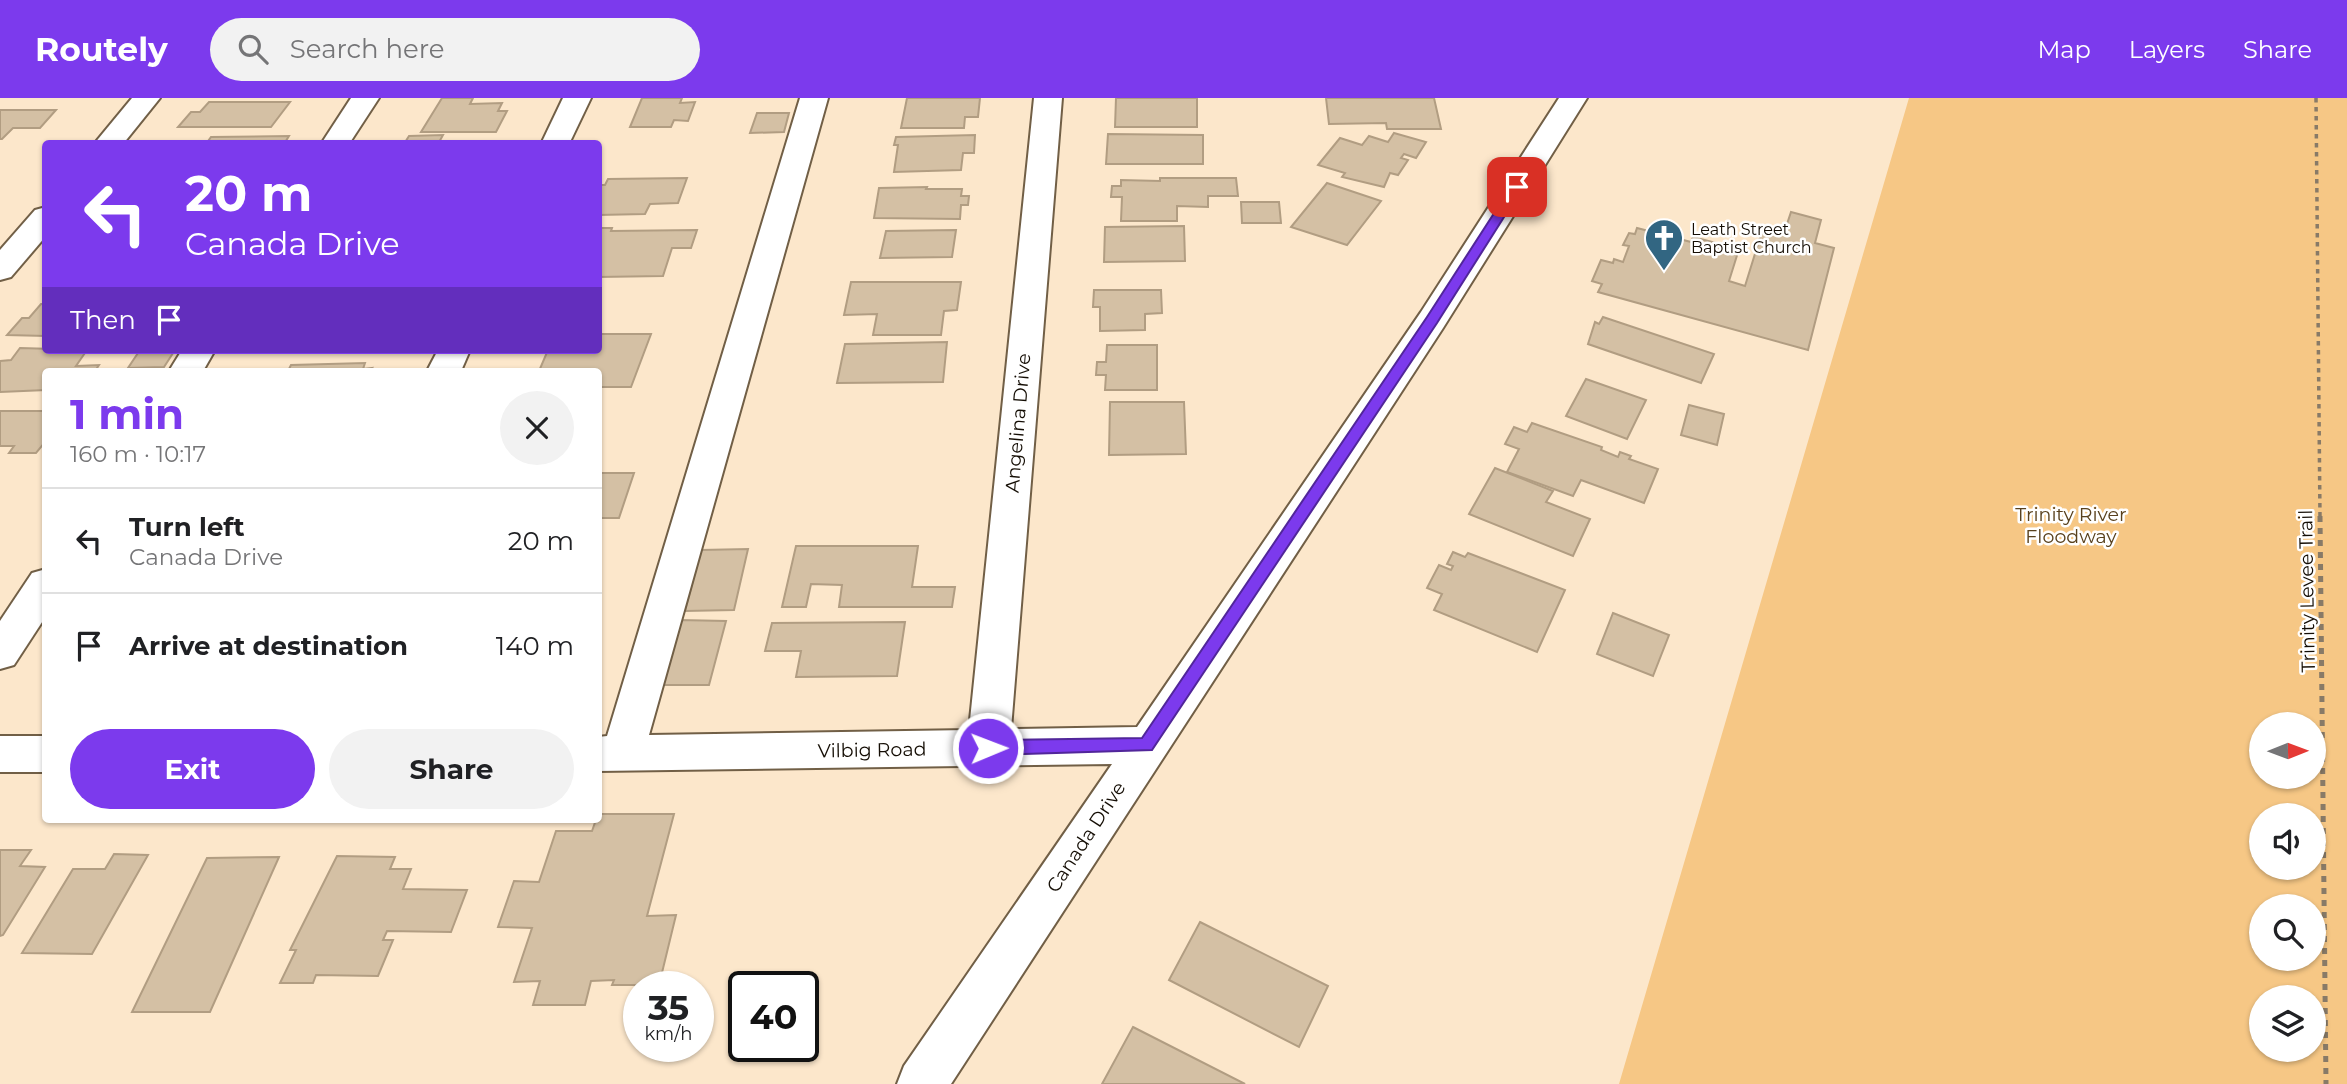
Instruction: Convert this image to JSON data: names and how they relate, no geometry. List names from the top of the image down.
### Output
{
  "streets": {
    "street": ["Angelina Drive", "Vilbig Road", "Canada Drive"],
    "path": ["Trinity Levee Trail"]
  },
  "crossings": [
    ["Angelina Drive", "Vilbig Road"],
    ["Vilbig Road", "Canada Drive"]
  ],
  "parks": ["Trinity River Floodway"],
  "places": {
    "church": ["Leath Street Baptist Church"]
  },
  "north": "right",
  "page": {
    "header": "Routely",
    "search": "Search here",
    "nav": ["Map", "Layers", "Share"],
    "turn": ["20 m", "Canada Drive"],
    "then": "Then",
    "heading": ["1 min", "160 m · 10:17"],
    "list": [
      {
        "name": "Turn left",
        "note": "Canada Drive",
        "value": "20 m"
      },
      {
        "name": "Arrive at destination",
        "value": "140 m"
      }
    ],
    "buttons": ["Exit", "Share"],
    "speed": "35 km/h",
    "limit": "40"
  }
}
